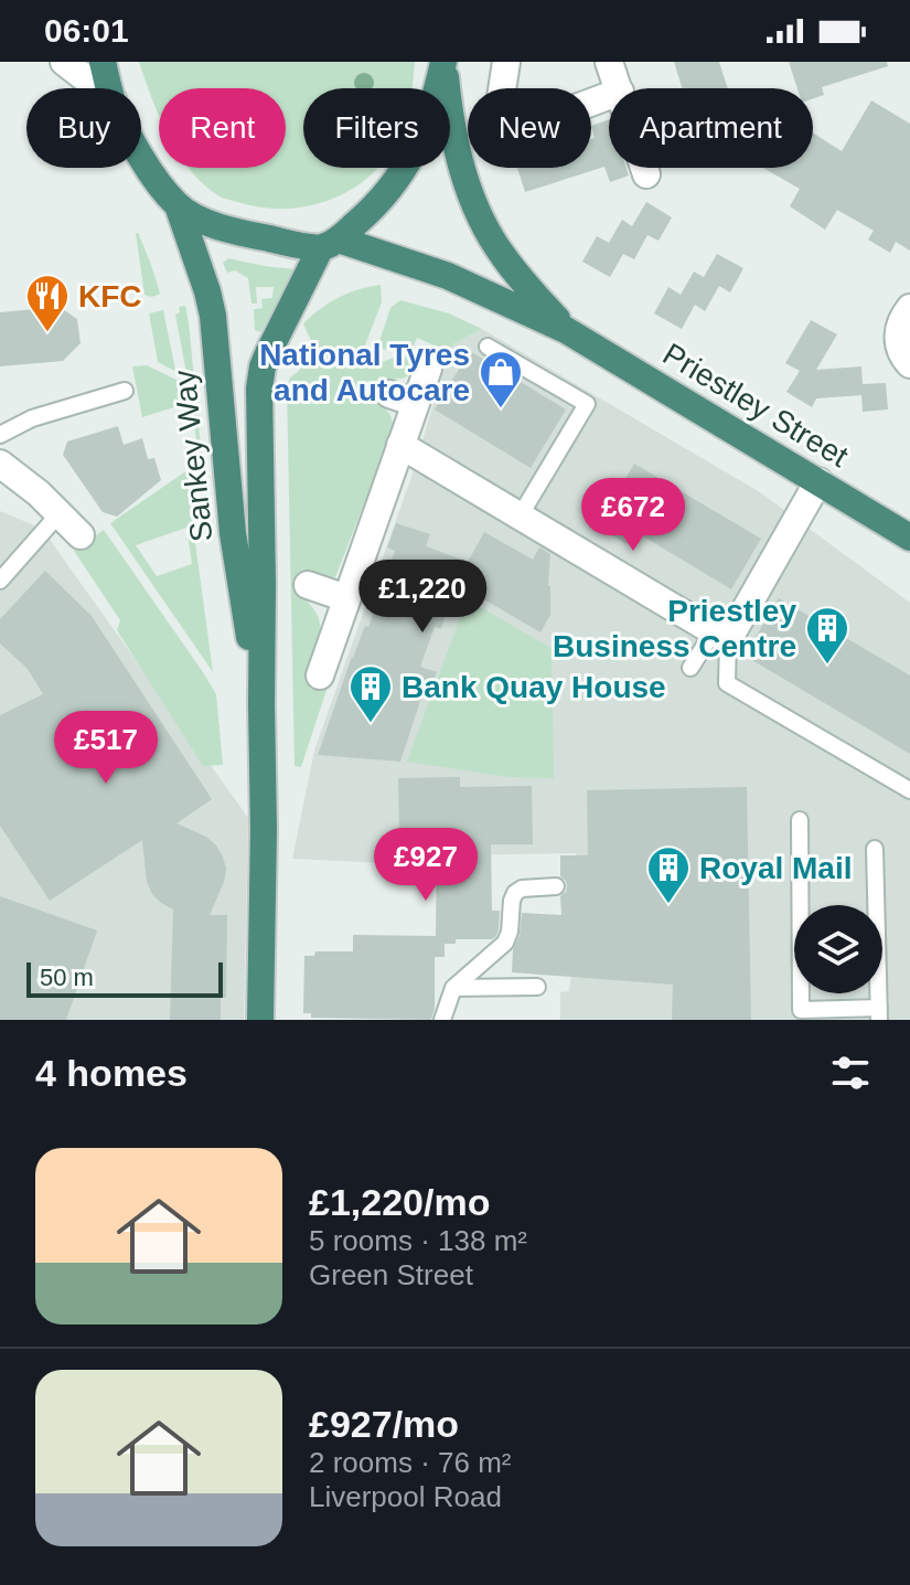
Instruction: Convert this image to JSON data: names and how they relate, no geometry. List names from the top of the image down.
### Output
{
  "streets": {
    "highway": ["Priestley Street", "Sankey Way"]
  },
  "crossings": [
    ["Priestley Street", "Sankey Way"]
  ],
  "places": {
    "restaurant": ["KFC"],
    "shop": ["National Tyres and Autocare"],
    "building": ["Priestley Business Centre", "Bank Quay House", "Royal Mail"]
  },
  "scale_bar": "50 m",
  "page": {
    "status": "06:01",
    "chip": [
      "Buy",
      "Rent",
      "Filters",
      "New",
      "Apartment"
    ],
    "price": [
      "£672",
      "£1,220",
      "£517",
      "£927"
    ],
    "scale": "50 m",
    "heading": "4 homes",
    "list": [
      {
        "name": "£1,220/mo",
        "note": "5 rooms · 138 m² · Green Street"
      },
      {
        "name": "£927/mo",
        "note": "2 rooms · 76 m² · Liverpool Road"
      }
    ]
  }
}
